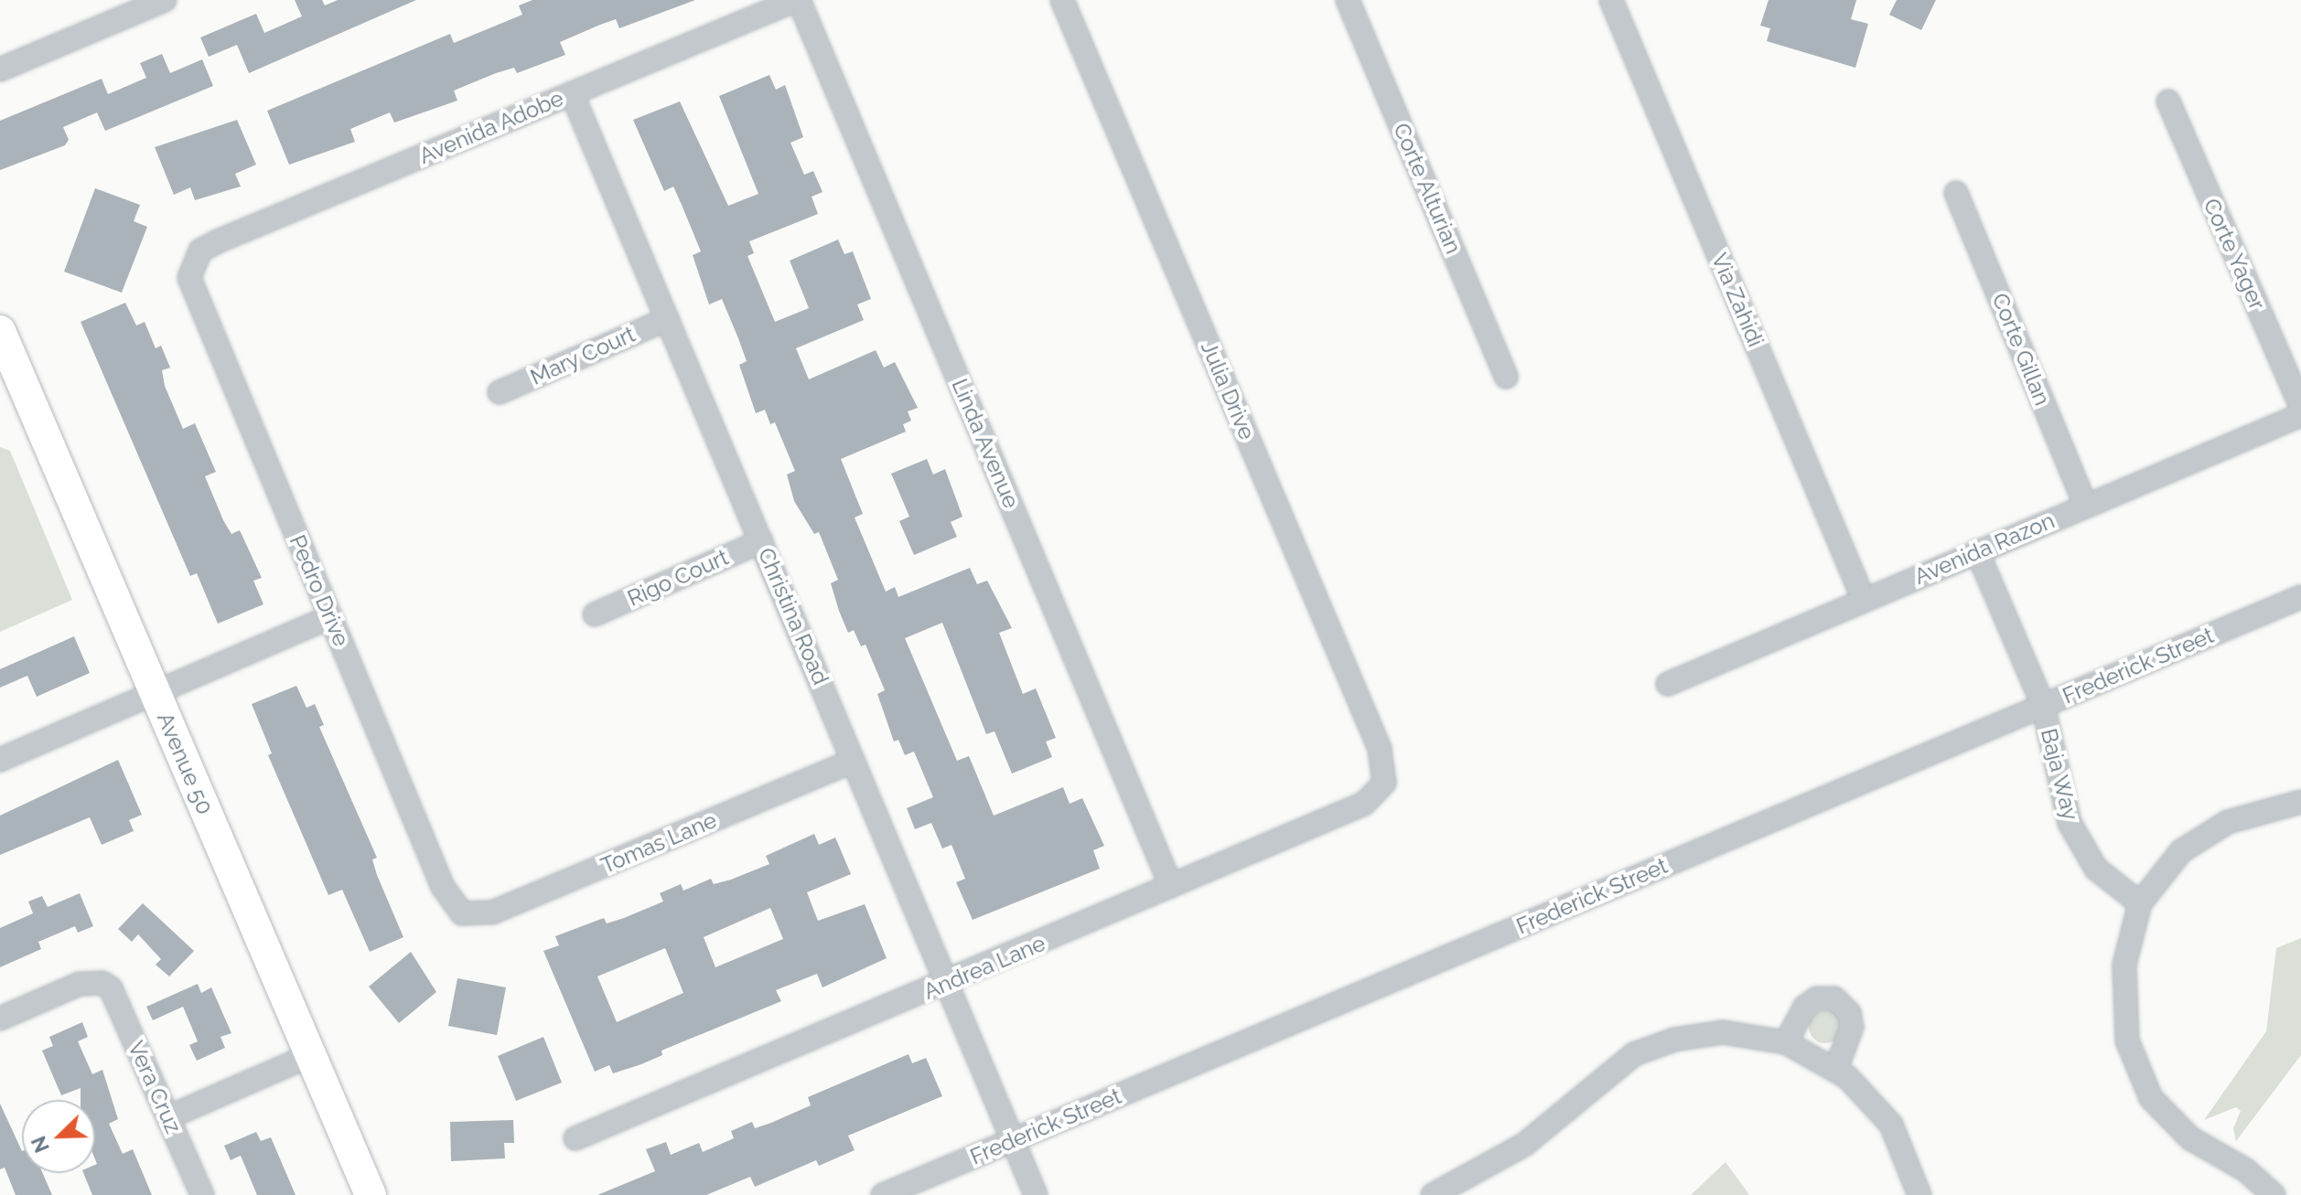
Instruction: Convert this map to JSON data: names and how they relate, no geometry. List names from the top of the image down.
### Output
{
  "streets": {
    "main road": ["Avenue 50"],
    "street": [
      "Avenida Adobe",
      "Corte Alturian",
      "Corte Yager",
      "Via Zahidi",
      "Corte Gillan",
      "Mary Court",
      "Julia Drive",
      "Linda Avenue",
      "Avenida Razon",
      "Rigo Court",
      "Pedro Drive",
      "Christina Road",
      "Frederick Street",
      "Baja Way",
      "Tomas Lane",
      "Andrea Lane",
      "Vera Cruz"
    ]
  },
  "crossings": [
    ["Avenida Adobe", "Linda Avenue"],
    ["Avenida Adobe", "Pedro Drive"],
    ["Avenida Adobe", "Christina Road"],
    ["Via Zahidi", "Avenida Razon"],
    ["Corte Gillan", "Avenida Razon"],
    ["Mary Court", "Christina Road"],
    ["Julia Drive", "Andrea Lane"],
    ["Linda Avenue", "Andrea Lane"],
    ["Avenida Razon", "Baja Way"],
    ["Rigo Court", "Christina Road"],
    ["Pedro Drive", "Tomas Lane"],
    ["Christina Road", "Frederick Street"],
    ["Christina Road", "Tomas Lane"],
    ["Christina Road", "Andrea Lane"],
    ["Frederick Street", "Baja Way"]
  ],
  "north": "bottom left"
}
